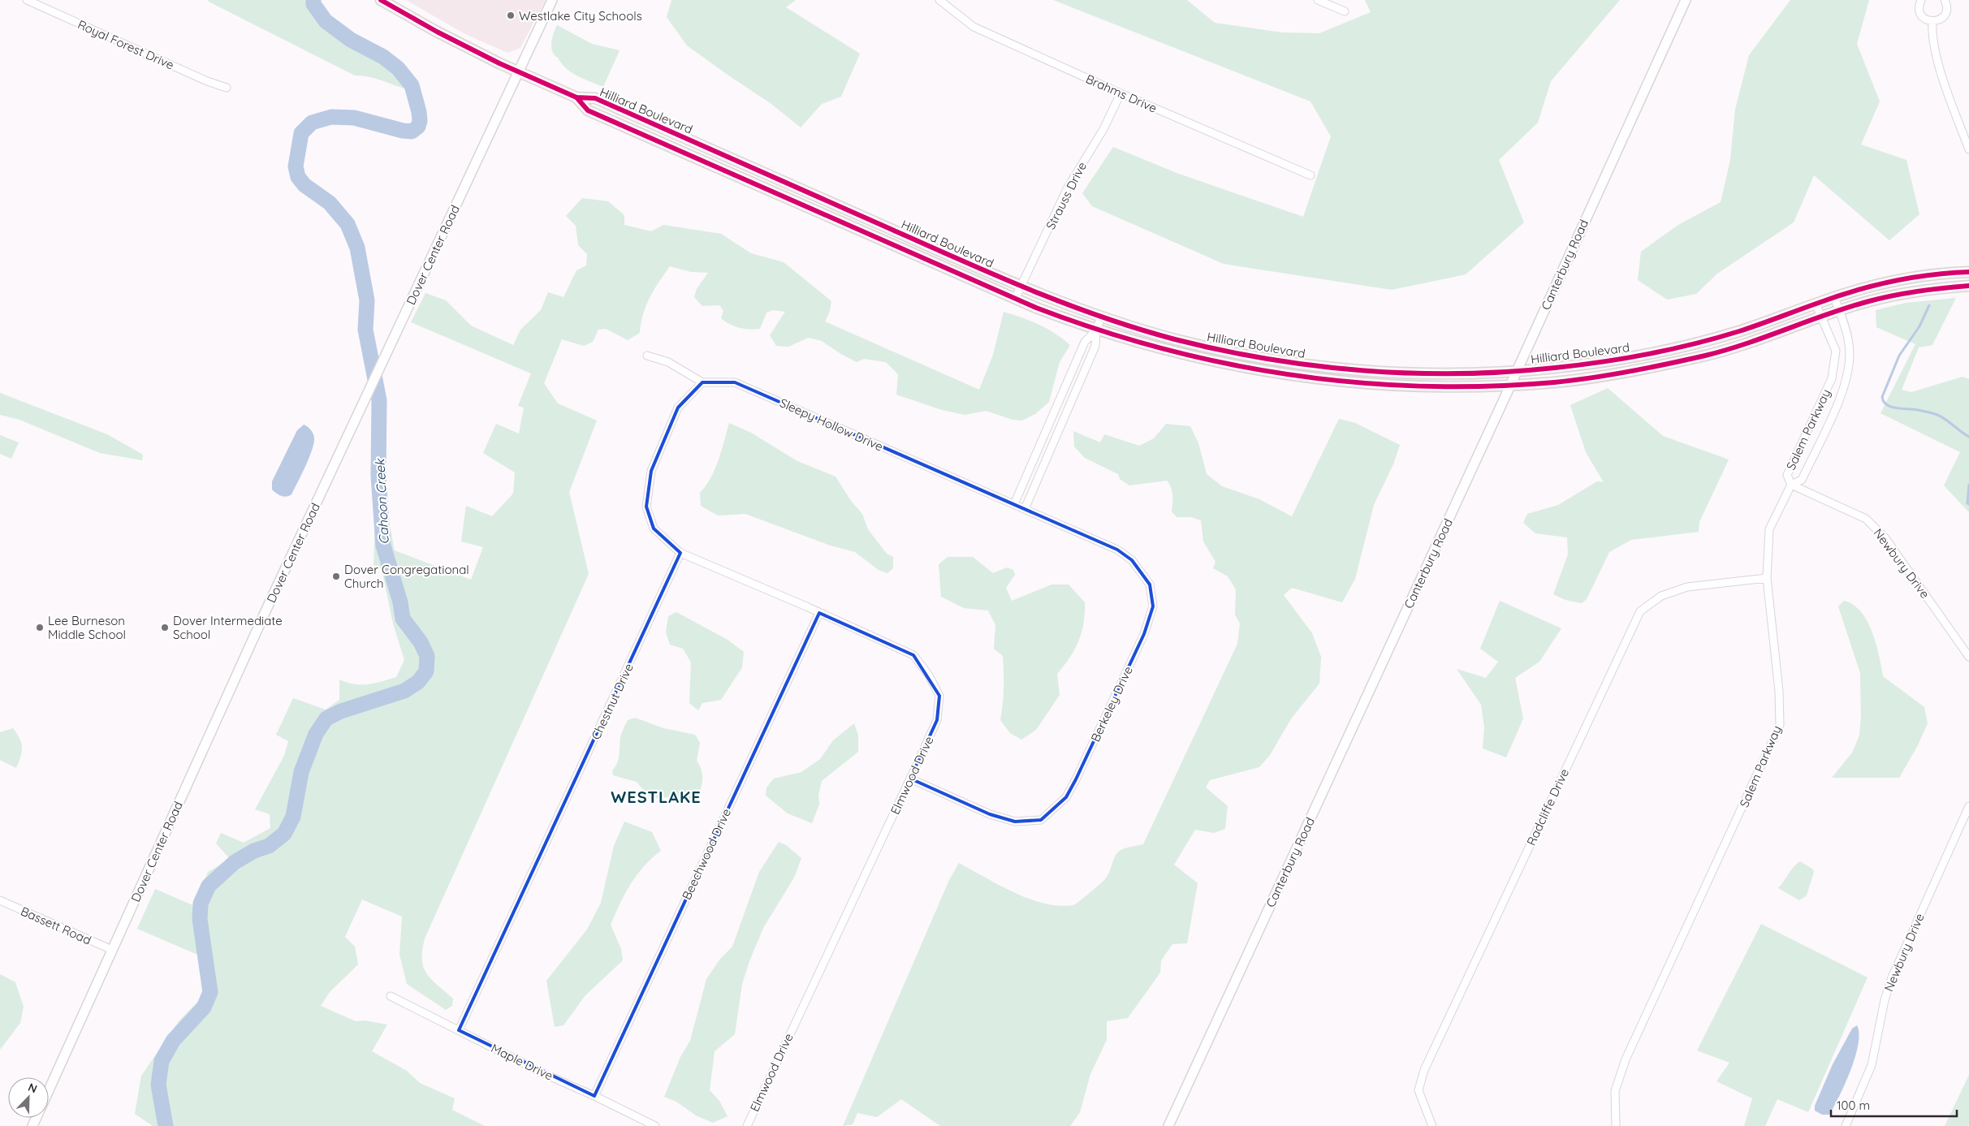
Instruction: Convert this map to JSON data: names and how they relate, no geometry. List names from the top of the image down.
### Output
{
  "streets": {
    "main road": ["Hilliard Boulevard"],
    "street": [
      "Royal Forest Drive",
      "Brahms Drive",
      "Strauss Drive",
      "Dover Center Road",
      "Canterbury Road",
      "Sleepy Hollow Drive",
      "Salem Parkway",
      "Newbury Drive",
      "Chestnut Drive",
      "Berkeley Drive",
      "Elmwood Drive",
      "Radcliffe Drive",
      "Beechwood Drive",
      "Bassett Road",
      "Maple Drive"
    ]
  },
  "crossings": [
    ["Brahms Drive", "Strauss Drive"],
    ["Hilliard Boulevard", "Strauss Drive"],
    ["Hilliard Boulevard", "Dover Center Road"],
    ["Hilliard Boulevard", "Canterbury Road"],
    ["Hilliard Boulevard", "Salem Parkway"],
    ["Dover Center Road", "Bassett Road"],
    ["Sleepy Hollow Drive", "Berkeley Drive"],
    ["Salem Parkway", "Newbury Drive"],
    ["Salem Parkway", "Radcliffe Drive"],
    ["Chestnut Drive", "Elmwood Drive"],
    ["Chestnut Drive", "Maple Drive"],
    ["Berkeley Drive", "Elmwood Drive"],
    ["Elmwood Drive", "Beechwood Drive"],
    ["Beechwood Drive", "Maple Drive"]
  ],
  "districts": ["WESTLAKE"],
  "water": ["Cahoon Creek"],
  "places": [
    "Westlake City Schools",
    "Dover Congregational Church",
    "Lee Burneson Middle School",
    "Dover Intermediate School"
  ],
  "scale_bar": "100 m",
  "north": "top right"
}
